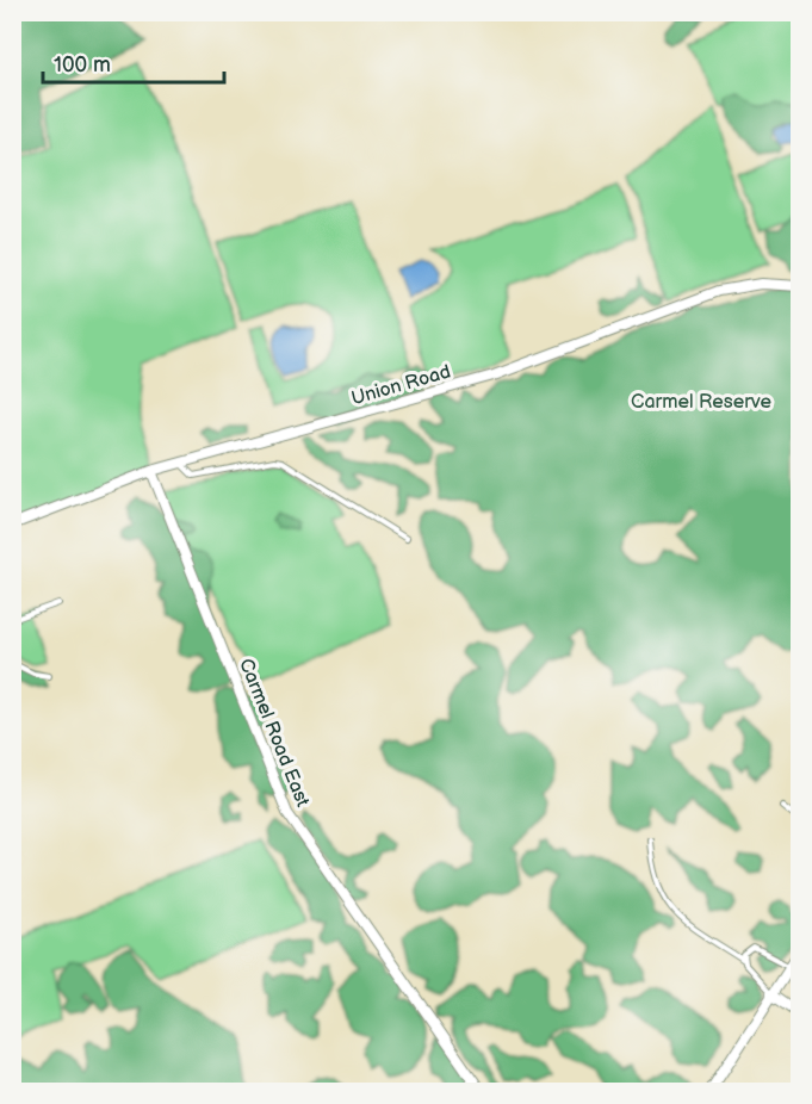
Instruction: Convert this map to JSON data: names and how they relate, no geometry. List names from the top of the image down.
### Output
{
  "streets": {
    "street": ["Union Road", "Carmel Road East"]
  },
  "crossings": [
    ["Union Road", "Carmel Road East"]
  ],
  "parks": ["Carmel Reserve"],
  "scale_bar": "100 m"
}
